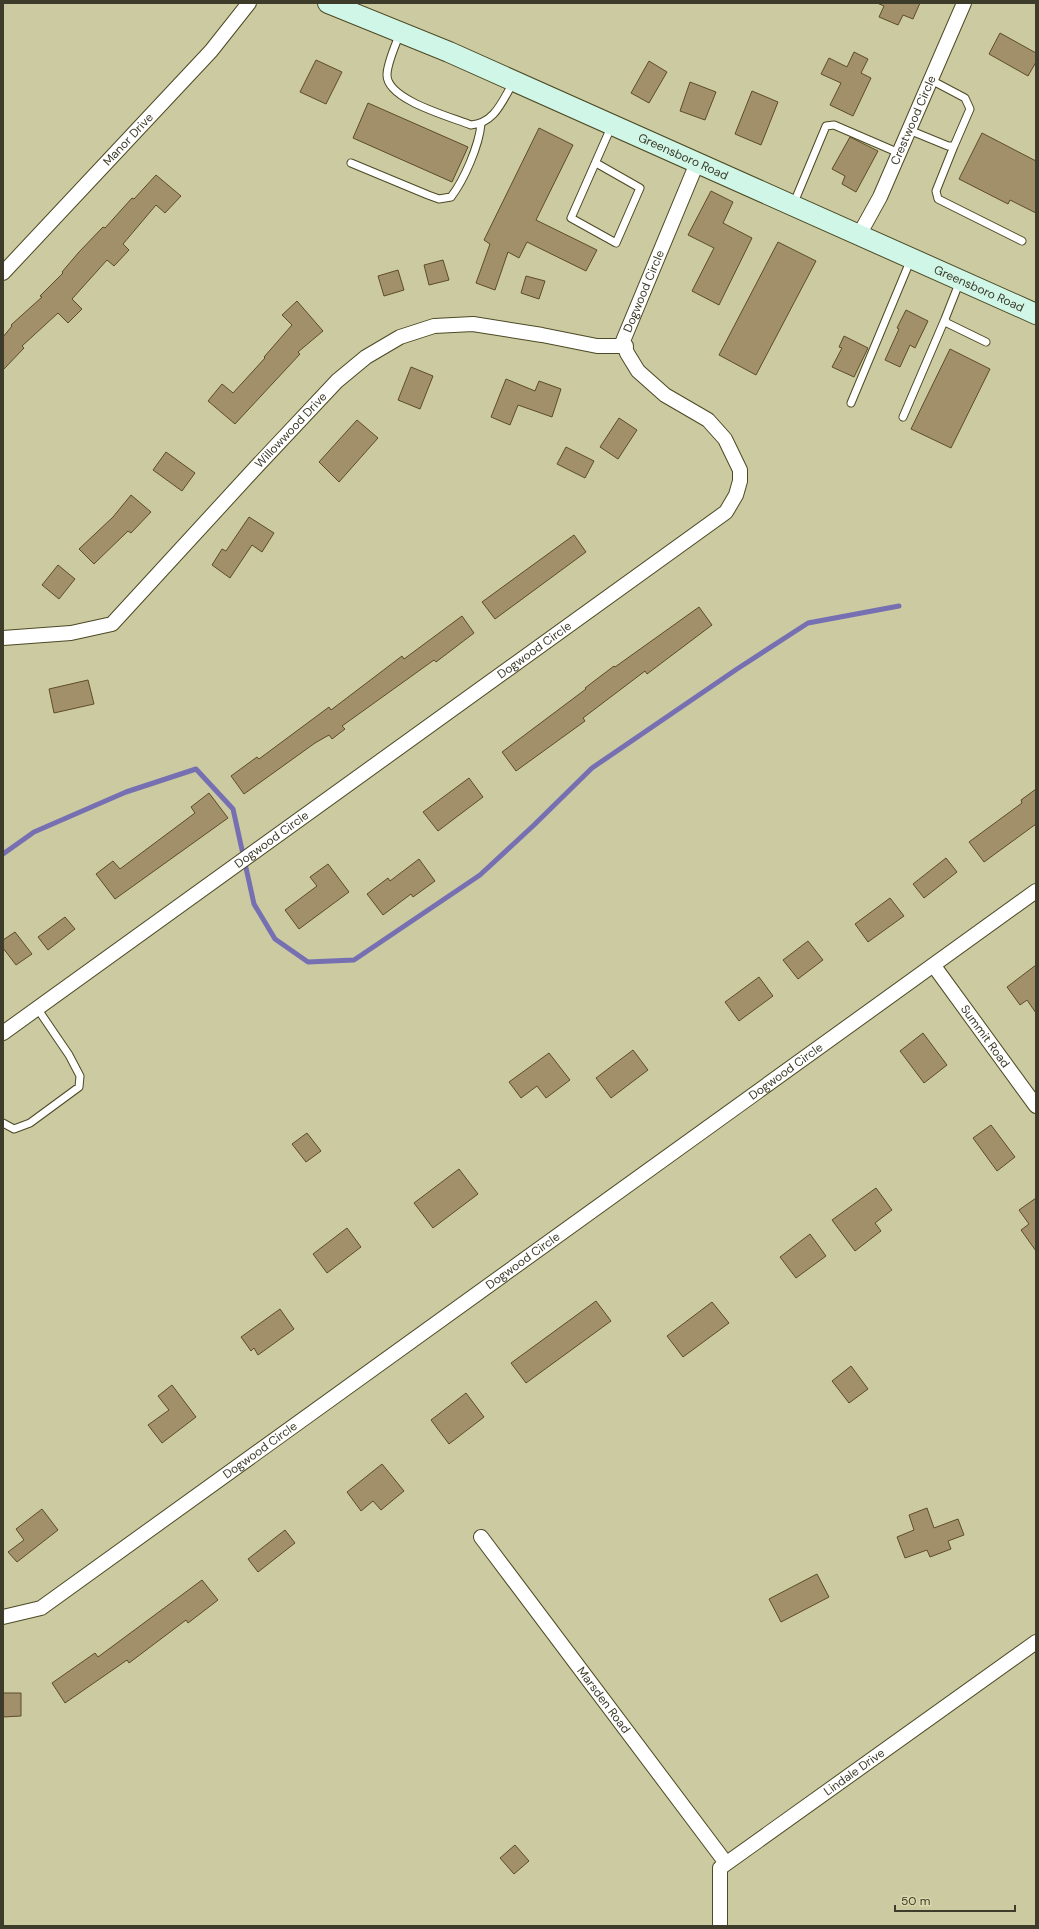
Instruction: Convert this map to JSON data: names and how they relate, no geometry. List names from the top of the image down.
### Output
{
  "streets": {
    "main road": ["Greensboro Road"],
    "street": [
      "Crestwood Circle",
      "Manor Drive",
      "Dogwood Circle",
      "Willowwood Drive",
      "Summit Road",
      "Marsden Road",
      "Lindale Drive"
    ]
  },
  "crossings": [
    ["Crestwood Circle", "Greensboro Road"],
    ["Greensboro Road", "Dogwood Circle"],
    ["Dogwood Circle", "Willowwood Drive"],
    ["Dogwood Circle", "Summit Road"],
    ["Marsden Road", "Lindale Drive"]
  ],
  "scale_bar": "50 m"
}
